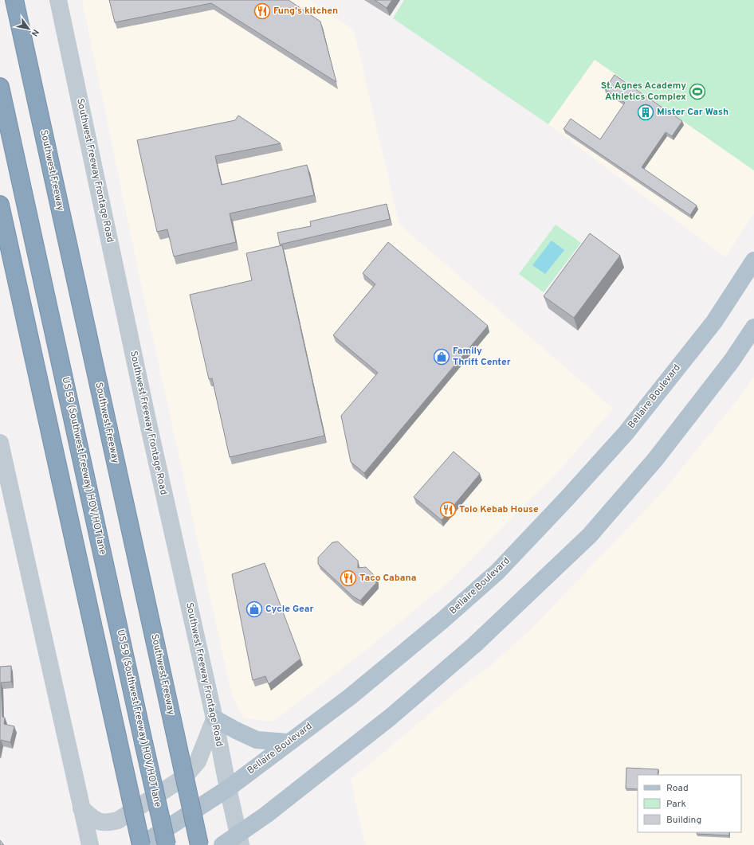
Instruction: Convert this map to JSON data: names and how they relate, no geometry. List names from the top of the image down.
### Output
{
  "streets": {
    "highway": ["Southwest Freeway", "US 59 (Southwest Freeway) HOV/HOT lane"],
    "main road": ["Southwest Freeway Frontage Road", "Bellaire Boulevard"]
  },
  "crossings": [
    ["Southwest Freeway Frontage Road", "Bellaire Boulevard"]
  ],
  "places": {
    "restaurant": ["Fung's kitchen", "Tolo Kebab House", "Taco Cabana"],
    "sports": ["St. Agnes Academy Athletics Complex"],
    "building": ["Mister Car Wash"],
    "shop": ["Family Thrift Center", "Cycle Gear"]
  },
  "legend": ["Road", "Park", "Building"],
  "north": "bottom right"
}
